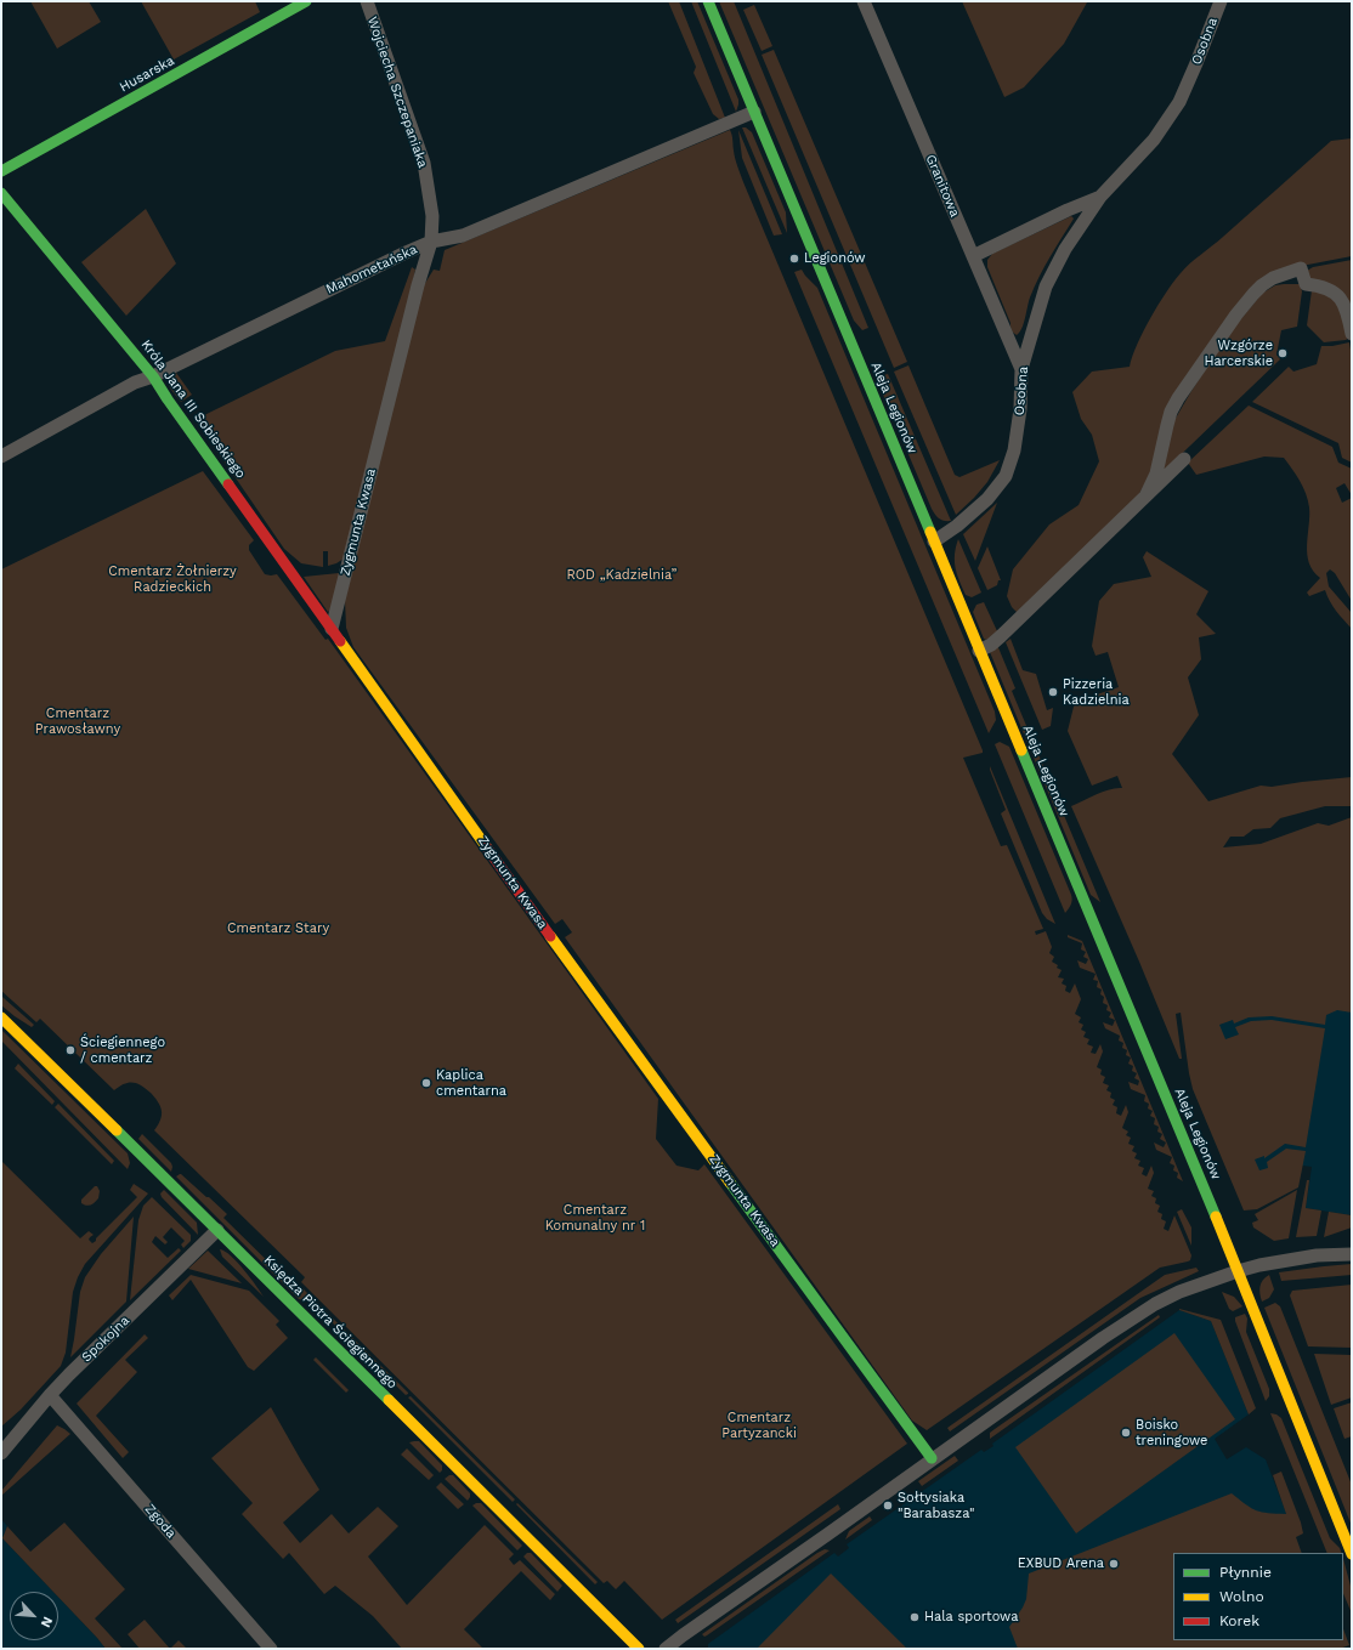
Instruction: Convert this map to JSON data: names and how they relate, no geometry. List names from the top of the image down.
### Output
{
  "streets": {
    "street": [
      "Osobna",
      "Husarska",
      "Wojciecha Szczepaniaka",
      "Granitowa",
      "Mahometańska",
      "Aleja Legionów",
      "Króla Jana III Sobieskiego",
      "Zygmunta Kwasa",
      "Księdza Piotra Ściegiennego",
      "Spokojna",
      "Zgoda"
    ]
  },
  "crossings": [
    ["Osobna", "Granitowa"],
    ["Osobna", "Aleja Legionów"],
    ["Wojciecha Szczepaniaka", "Mahometańska"],
    ["Wojciecha Szczepaniaka", "Zygmunta Kwasa"],
    ["Mahometańska", "Aleja Legionów"],
    ["Mahometańska", "Króla Jana III Sobieskiego"],
    ["Mahometańska", "Zygmunta Kwasa"],
    ["Króla Jana III Sobieskiego", "Zygmunta Kwasa"],
    ["Księdza Piotra Ściegiennego", "Spokojna"],
    ["Spokojna", "Zgoda"]
  ],
  "parks": [
    "Cmentarz Żołnierzy Radzieckich",
    "ROD „Kadzielnia”",
    "Cmentarz Prawosławny",
    "Cmentarz Stary",
    "Cmentarz Komunalny nr 1",
    "Cmentarz Partyzancki"
  ],
  "places": [
    "Legionów",
    "Wzgórze Harcerskie",
    "Pizzeria Kadzielnia",
    "Ściegiennego / cmentarz",
    "Kaplica cmentarna",
    "Boisko treningowe",
    "Sołtysiaka \"Barabasza\"",
    "EXBUD Arena",
    "Hala sportowa"
  ],
  "legend": ["Płynnie", "Wolno", "Korek"],
  "north": "bottom right"
}
